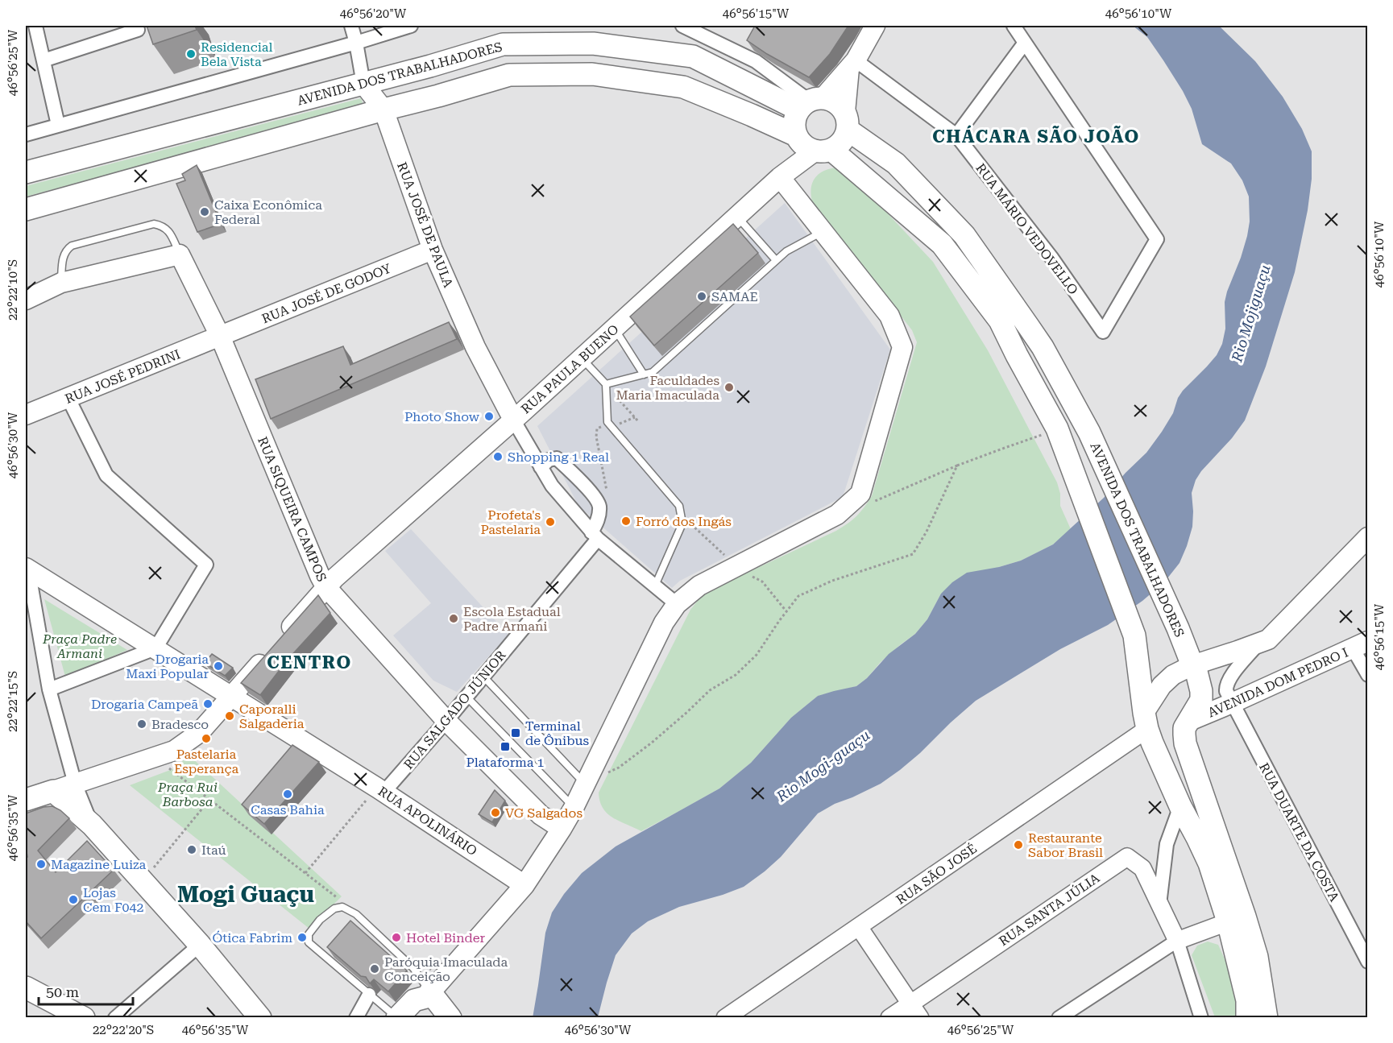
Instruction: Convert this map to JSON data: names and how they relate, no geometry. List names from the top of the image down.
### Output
{
  "streets": {
    "main road": [
      "AVENIDA DOS TRABALHADORES",
      "RUA JOSÉ DE PAULA",
      "RUA JOSÉ DE GODOY",
      "RUA PAULA BUENO",
      "RUA JOSÉ PEDRINI",
      "RUA SIQUEIRA CAMPOS",
      "AVENIDA DOM PEDRO I",
      "RUA APOLINÁRIO"
    ],
    "street": [
      "RUA MÁRIO VEDOVELLO",
      "RUA SALGADO JÚNIOR",
      "RUA DUARTE DA COSTA",
      "RUA SÃO JOSÉ",
      "RUA SANTA JÚLIA"
    ]
  },
  "crossings": [
    ["AVENIDA DOS TRABALHADORES", "RUA JOSÉ DE PAULA"],
    ["AVENIDA DOS TRABALHADORES", "RUA PAULA BUENO"],
    ["AVENIDA DOS TRABALHADORES", "AVENIDA DOM PEDRO I"],
    ["AVENIDA DOS TRABALHADORES", "RUA SÃO JOSÉ"],
    ["RUA JOSÉ DE PAULA", "RUA JOSÉ DE GODOY"],
    ["RUA JOSÉ DE PAULA", "RUA PAULA BUENO"],
    ["RUA JOSÉ DE GODOY", "RUA JOSÉ PEDRINI"],
    ["RUA JOSÉ DE GODOY", "RUA SIQUEIRA CAMPOS"],
    ["RUA PAULA BUENO", "RUA SIQUEIRA CAMPOS"],
    ["RUA PAULA BUENO", "RUA APOLINÁRIO"],
    ["RUA JOSÉ PEDRINI", "RUA SIQUEIRA CAMPOS"],
    ["RUA SIQUEIRA CAMPOS", "RUA SALGADO JÚNIOR"],
    ["AVENIDA DOM PEDRO I", "RUA DUARTE DA COSTA"],
    ["RUA SALGADO JÚNIOR", "RUA APOLINÁRIO"]
  ],
  "districts": ["CHÁCARA SÃO JOÃO", "CENTRO", "Mogi Guaçu"],
  "water": ["Rio Mojiguaçu", "Rio Mogi-guaçu"],
  "parks": ["Praça Padre Armani", "Praça Rui Barbosa"],
  "places": {
    "other": [
      "Residencial Bela Vista",
      "Caixa Econômica Federal",
      "SAMAE",
      "Faculdades Maria Imaculada",
      "Photo Show",
      "Shopping 1 Real",
      "Forró dos Ingás",
      "Profeta's Pastelaria",
      "Escola Estadual Padre Armani",
      "Drogaria Maxi Popular",
      "Drogaria Campeã",
      "Caporalli Salgaderia",
      "Bradesco",
      "Pastelaria Esperança",
      "Casas Bahia",
      "VG Salgados",
      "Restaurante Sabor Brasil",
      "Itaú",
      "Magazine Luiza",
      "Lojas Cem F042",
      "Ótica Fabrim",
      "Hotel Binder",
      "Paróquia Imaculada Conceição"
    ],
    "transit": ["Terminal de Ônibus", "Plataforma 1"]
  },
  "scale_bar": "50 m",
  "coordinates": [
    "46°56'20\"W",
    "46°56'15\"W",
    "46°56'10\"W",
    "46°56'25\"W",
    "22°22'10\"S",
    "46°56'30\"W",
    "22°22'15\"S",
    "46°56'35\"W",
    "22°22'20\"S"
  ]
}
